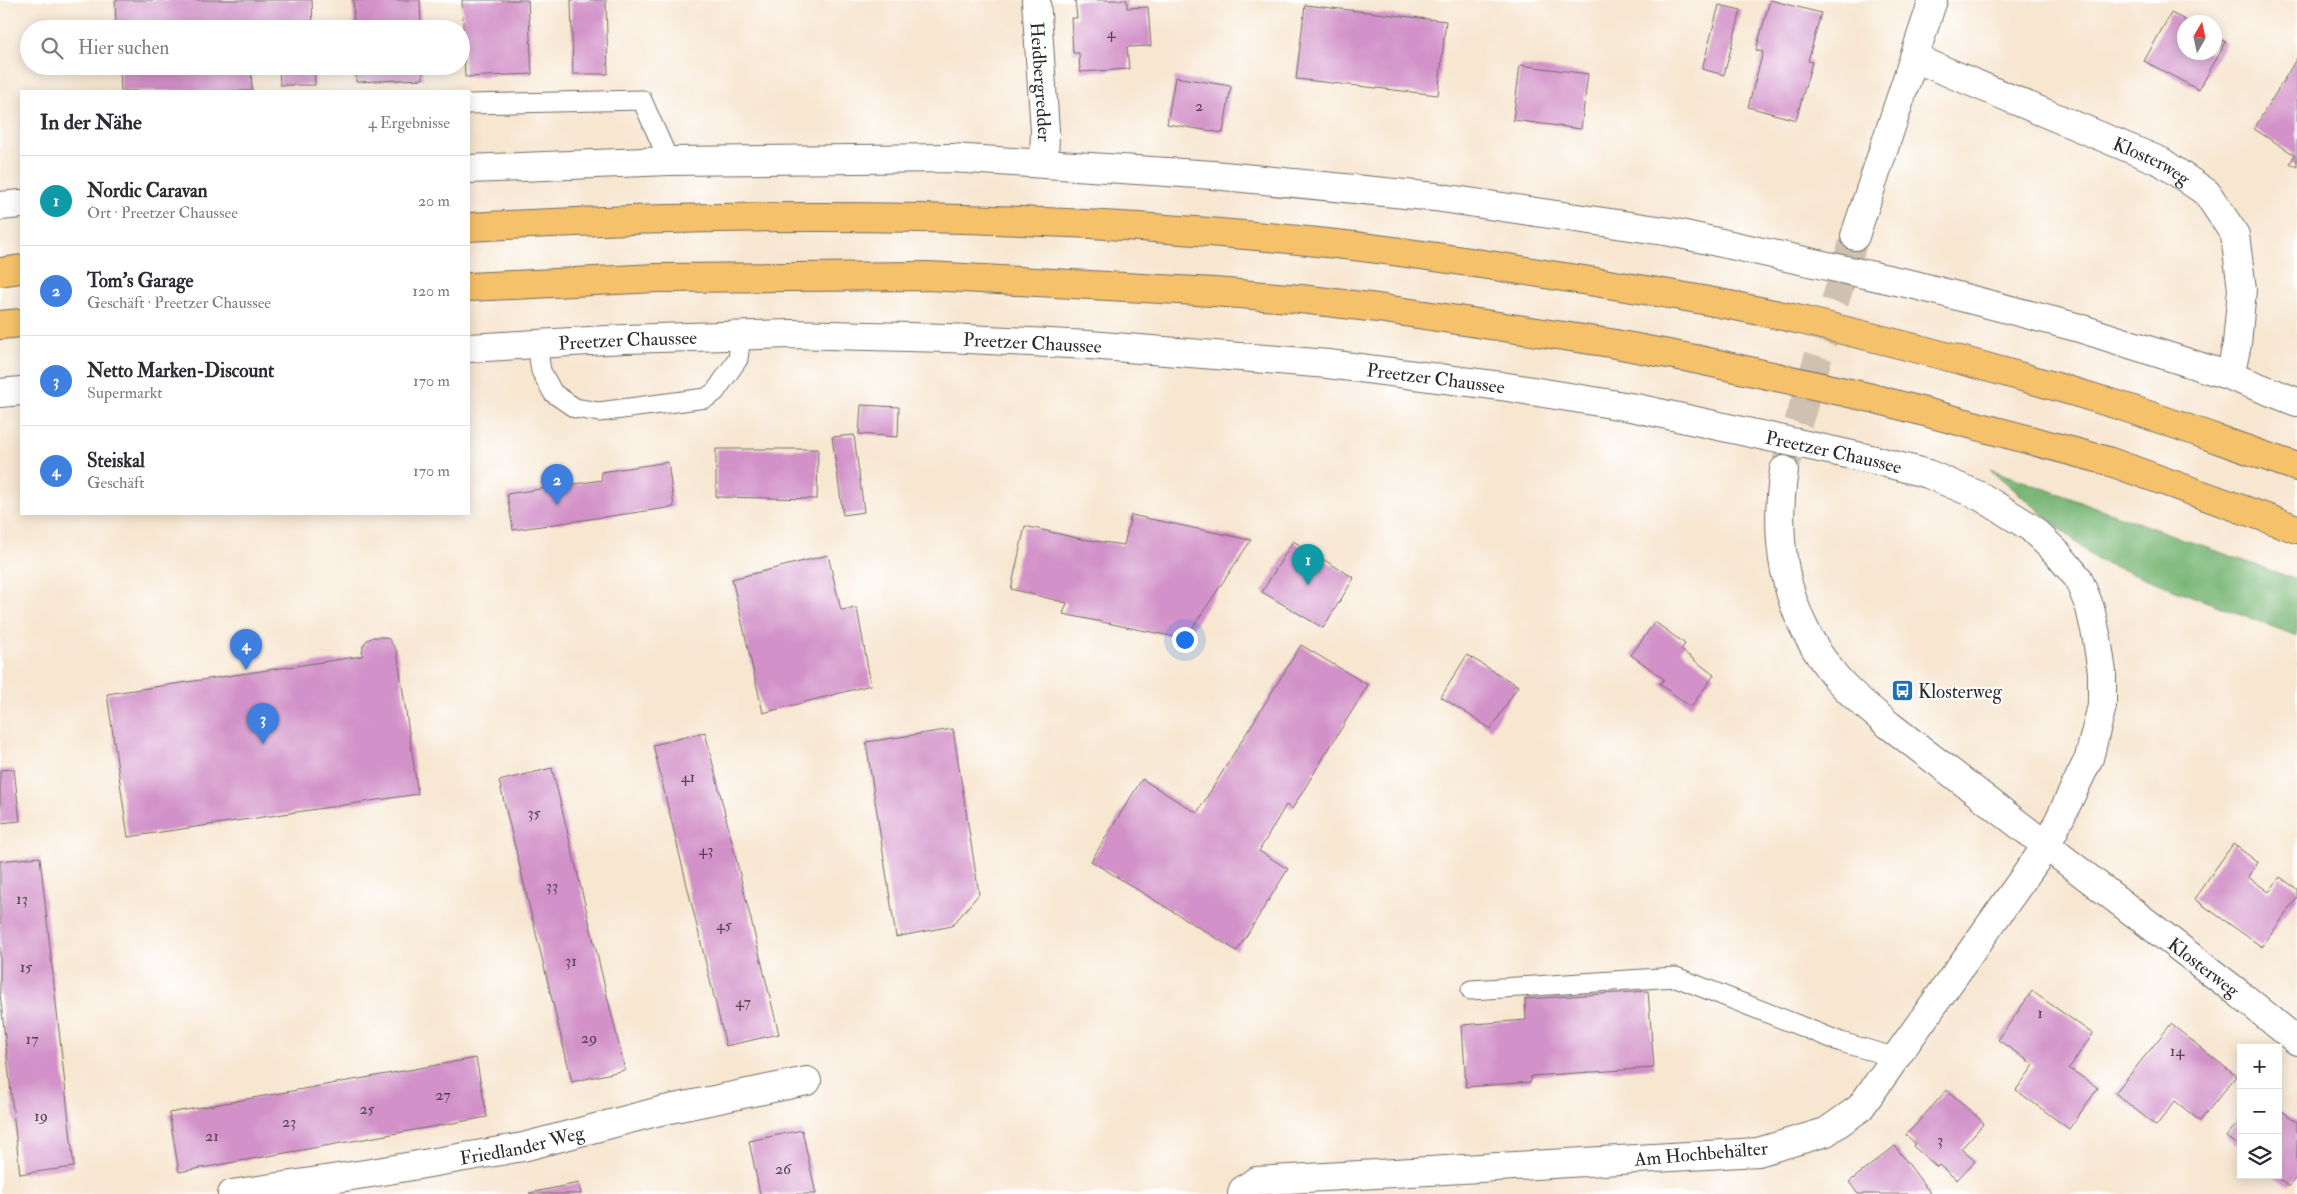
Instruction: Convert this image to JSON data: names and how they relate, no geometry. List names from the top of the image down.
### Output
{
  "streets": {
    "street": [
      "Heidbergredder",
      "Klosterweg",
      "Preetzer Chaussee",
      "Friedlander Weg",
      "Am Hochbehälter"
    ]
  },
  "crossings": [
    ["Klosterweg", "Preetzer Chaussee"],
    ["Klosterweg", "Am Hochbehälter"],
    ["Preetzer Chaussee", "Am Hochbehälter"]
  ],
  "places": {
    "bus stop": ["Klosterweg"]
  },
  "house_numbers": [
    "4",
    "2",
    "41",
    "35",
    "43",
    "33",
    "13",
    "45",
    "31",
    "15",
    "47",
    "1",
    "29",
    "17",
    "14",
    "27",
    "25",
    "19",
    "23",
    "21",
    "3",
    "26"
  ],
  "north": "top",
  "page": {
    "search": "Hier suchen",
    "heading": ["In der Nähe", "4 Ergebnisse"],
    "list": [
      {
        "mark": "1",
        "name": "Nordic Caravan",
        "note": "Ort · Preetzer Chaussee",
        "value": "20 m"
      },
      {
        "mark": "2",
        "name": "Tom's Garage",
        "note": "Geschäft · Preetzer Chaussee",
        "value": "120 m"
      },
      {
        "mark": "3",
        "name": "Netto Marken-Discount",
        "note": "Supermarkt",
        "value": "170 m"
      },
      {
        "mark": "4",
        "name": "Steiskal",
        "note": "Geschäft",
        "value": "170 m"
      }
    ],
    "pins": [
      "2",
      "1",
      "4",
      "3"
    ],
    "map_buttons": ["+", "−"]
  }
}
